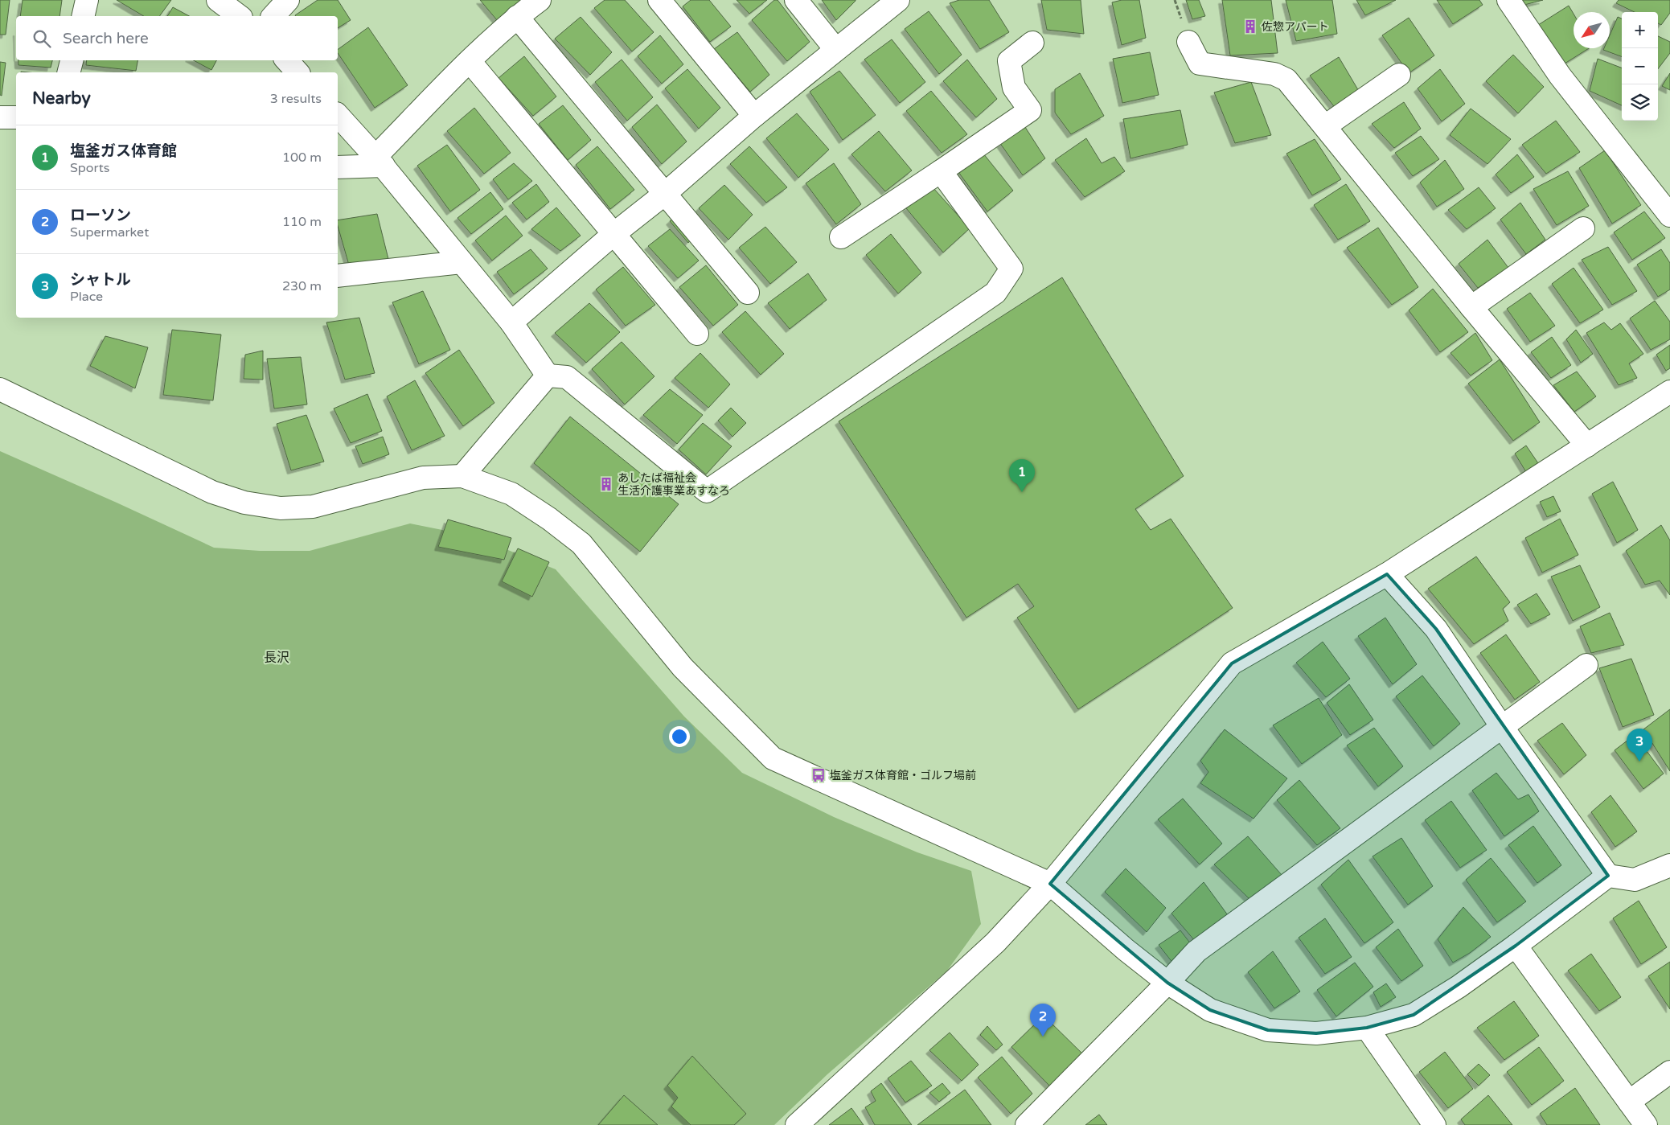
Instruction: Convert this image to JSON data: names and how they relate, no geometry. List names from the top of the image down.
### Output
{
  "districts": ["長沢"],
  "places": {
    "building": ["佐惣アパート", "あしたば福祉会 生活介護事業あすなろ"],
    "bus stop": ["塩釜ガス体育館・ゴルフ場前"]
  },
  "north": "bottom left",
  "page": {
    "map_buttons": ["+", "−"],
    "search": "Search here",
    "heading": ["Nearby", "3 results"],
    "list": [
      {
        "mark": "1",
        "name": "塩釜ガス体育館",
        "note": "Sports",
        "value": "100 m"
      },
      {
        "mark": "2",
        "name": "ローソン",
        "note": "Supermarket",
        "value": "110 m"
      },
      {
        "mark": "3",
        "name": "シャトル",
        "note": "Place",
        "value": "230 m"
      }
    ],
    "pins": ["1", "3", "2"]
  }
}
